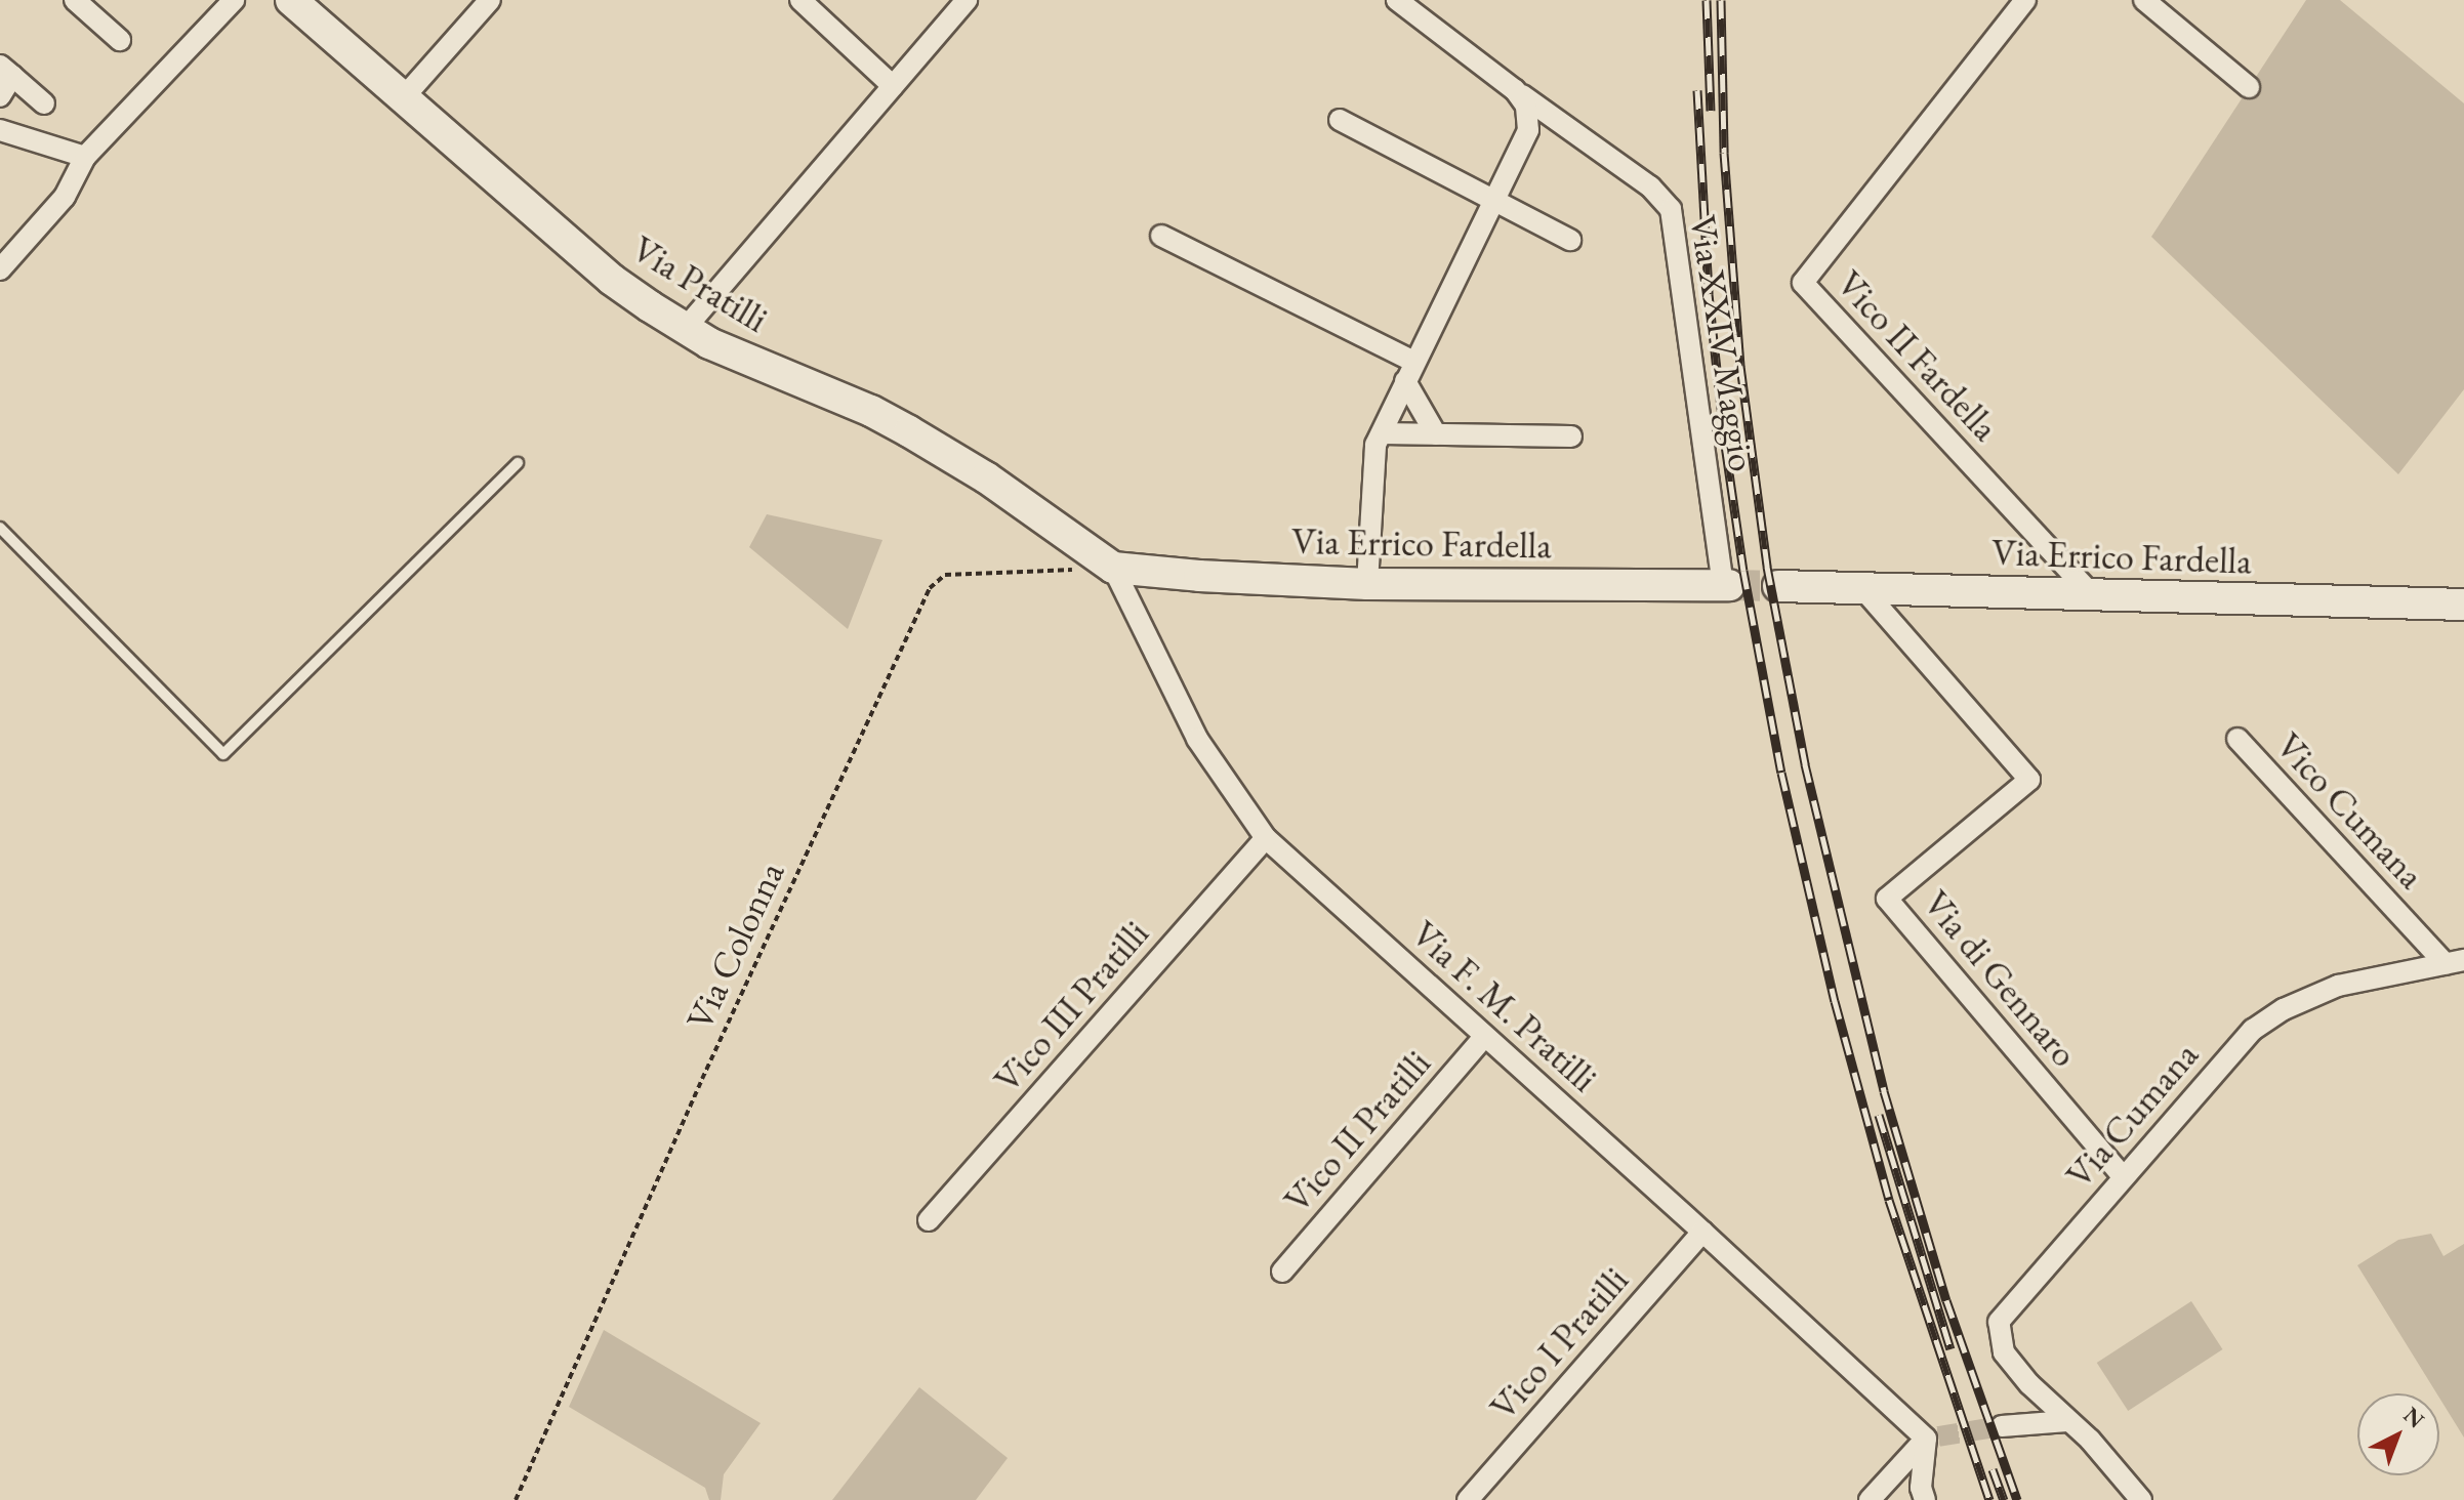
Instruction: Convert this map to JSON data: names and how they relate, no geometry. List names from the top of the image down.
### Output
{
  "streets": {
    "street": [
      "Via Pratilli",
      "Via XXIV Maggio",
      "Vico II Fardella",
      "Via Errico Fardella",
      "Vico Cumana",
      "Via di Gennaro",
      "Vico III Pratilli",
      "Via F. M. Pratilli",
      "Via Cumana",
      "Vico II Pratilli",
      "Vico I Pratilli"
    ],
    "path": ["Via Colonna"]
  },
  "crossings": [
    ["Via Pratilli", "Via Errico Fardella"],
    ["Via Pratilli", "Via Colonna"],
    ["Via Pratilli", "Via F. M. Pratilli"],
    ["Via XXIV Maggio", "Via Errico Fardella"],
    ["Vico II Fardella", "Via Errico Fardella"],
    ["Via Errico Fardella", "Via Colonna"],
    ["Via Errico Fardella", "Via di Gennaro"],
    ["Via Errico Fardella", "Via F. M. Pratilli"],
    ["Vico Cumana", "Via Cumana"],
    ["Via Colonna", "Via F. M. Pratilli"],
    ["Via di Gennaro", "Via Cumana"],
    ["Vico III Pratilli", "Via F. M. Pratilli"],
    ["Via F. M. Pratilli", "Vico II Pratilli"],
    ["Via F. M. Pratilli", "Vico I Pratilli"]
  ],
  "north": "top right"
}
